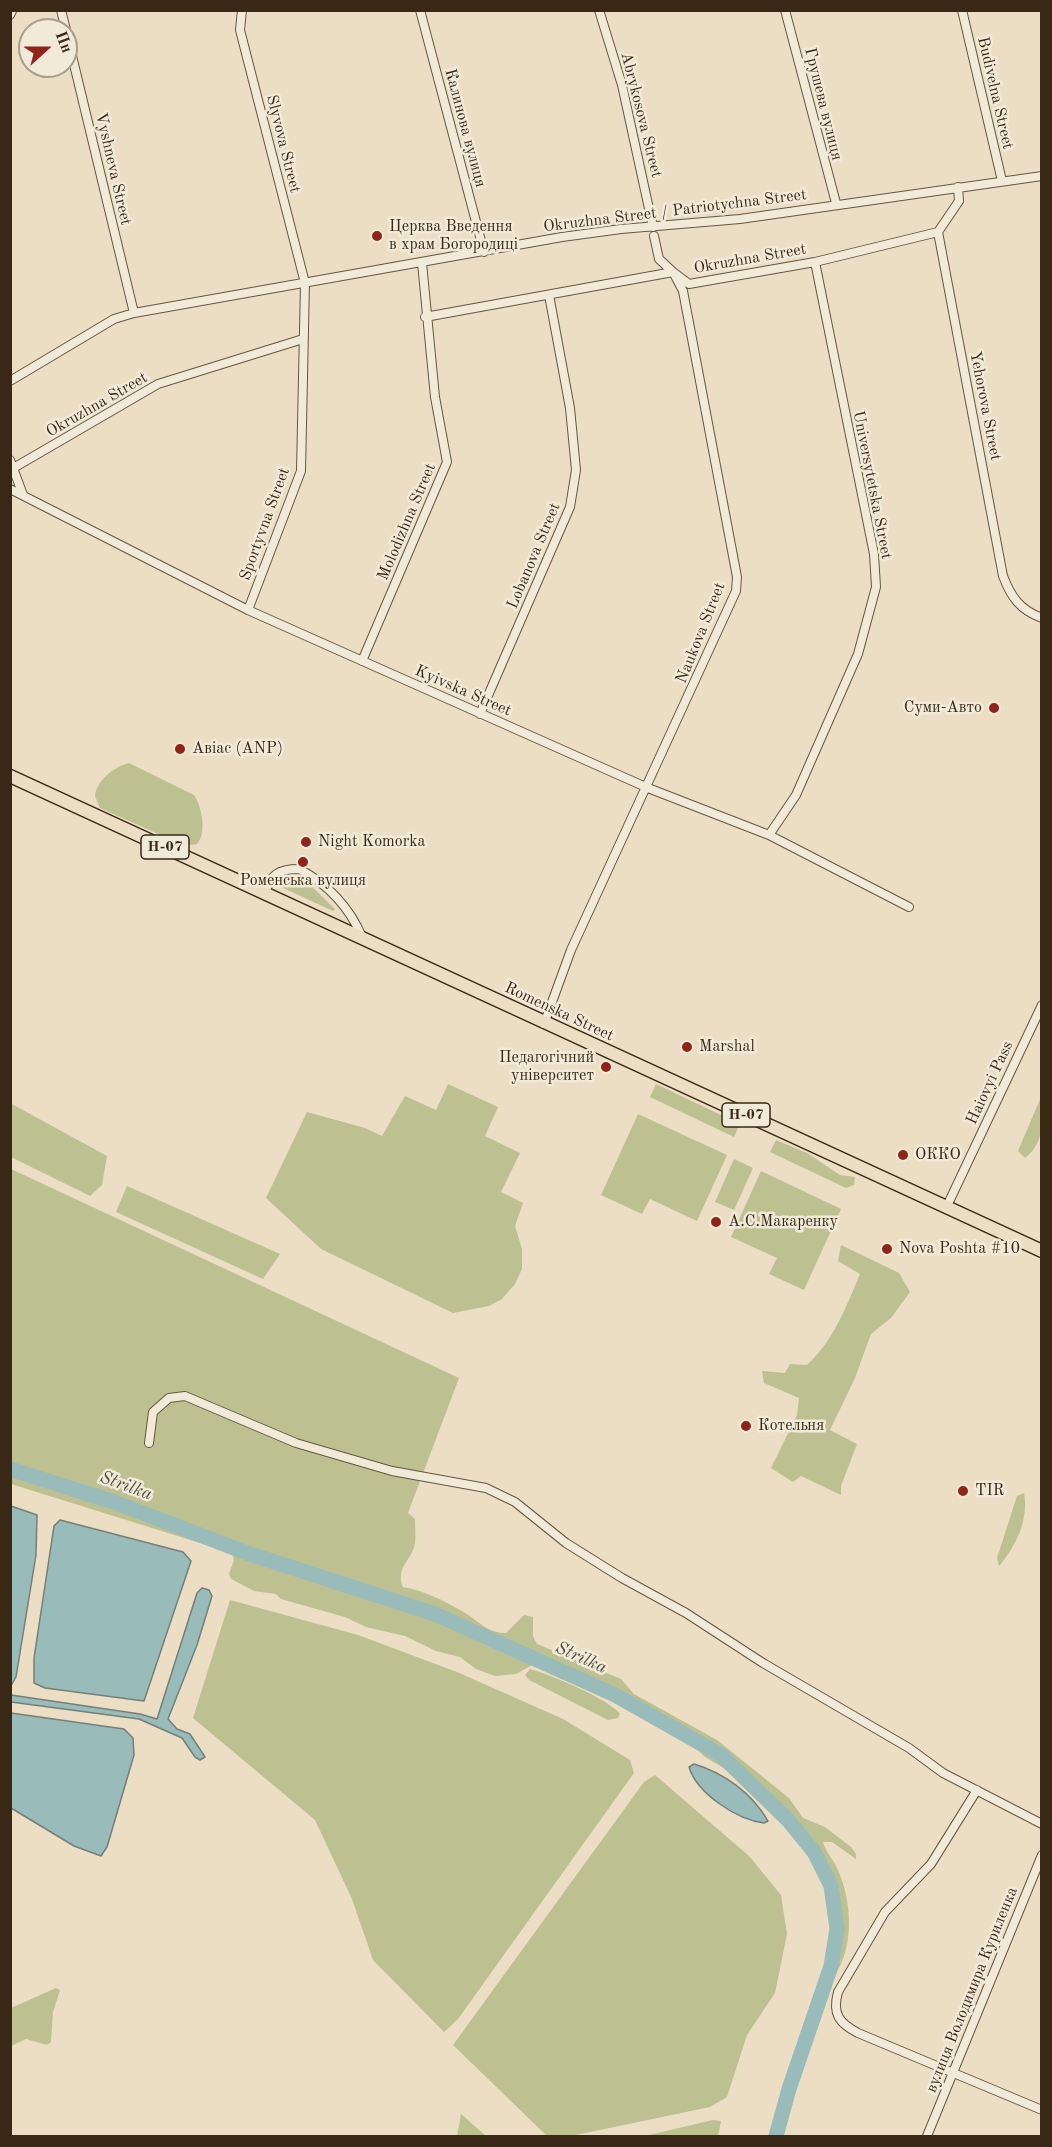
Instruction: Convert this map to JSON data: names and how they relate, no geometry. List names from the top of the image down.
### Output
{
  "streets": {
    "main road": ["Н-07", "Romenska Street"],
    "street": [
      "Budivelna Street",
      "Грушева вулиця",
      "Abrykosova Street",
      "Калинова вулиця",
      "Slyvova Street",
      "Vyshneva Street",
      "Okruzhna Street / Patriotychna Street",
      "Okruzhna Street",
      "Yehorova Street",
      "Universytetska Street",
      "Molodizhna Street",
      "Sportyvna Street",
      "Lobanova Street",
      "Naukova Street",
      "Kyivska Street",
      "Haiovyi Pass",
      "вулиця Володимира Куриленка"
    ]
  },
  "crossings": [
    ["Budivelna Street", "Okruzhna Street / Patriotychna Street"],
    ["Грушева вулиця", "Okruzhna Street / Patriotychna Street"],
    ["Abrykosova Street", "Okruzhna Street / Patriotychna Street"],
    ["Калинова вулиця", "Okruzhna Street / Patriotychna Street"],
    ["Slyvova Street", "Okruzhna Street / Patriotychna Street"],
    ["Slyvova Street", "Okruzhna Street"],
    ["Slyvova Street", "Sportyvna Street"],
    ["Vyshneva Street", "Okruzhna Street / Patriotychna Street"],
    ["Okruzhna Street / Patriotychna Street", "Molodizhna Street"],
    ["Okruzhna Street", "Yehorova Street"],
    ["Okruzhna Street", "Universytetska Street"],
    ["Okruzhna Street", "Molodizhna Street"],
    ["Okruzhna Street", "Sportyvna Street"],
    ["Okruzhna Street", "Lobanova Street"],
    ["Okruzhna Street", "Naukova Street"],
    ["Universytetska Street", "Kyivska Street"],
    ["Molodizhna Street", "Kyivska Street"],
    ["Sportyvna Street", "Kyivska Street"],
    ["Lobanova Street", "Kyivska Street"],
    ["Naukova Street", "Kyivska Street"],
    ["Naukova Street", "Romenska Street"],
    ["Romenska Street", "Haiovyi Pass"]
  ],
  "water": ["Strilka"],
  "places": [
    "Церква Введення в храм Богородиці",
    "Суми-Авто",
    "Авіас (ANP)",
    "Night Komorka",
    "Роменська вулиця",
    "Marshal",
    "Педагогічний університет",
    "ОККО",
    "А.С.Макаренку",
    "Nova Poshta #10",
    "Котельня",
    "TIR"
  ],
  "north": "right"
}
